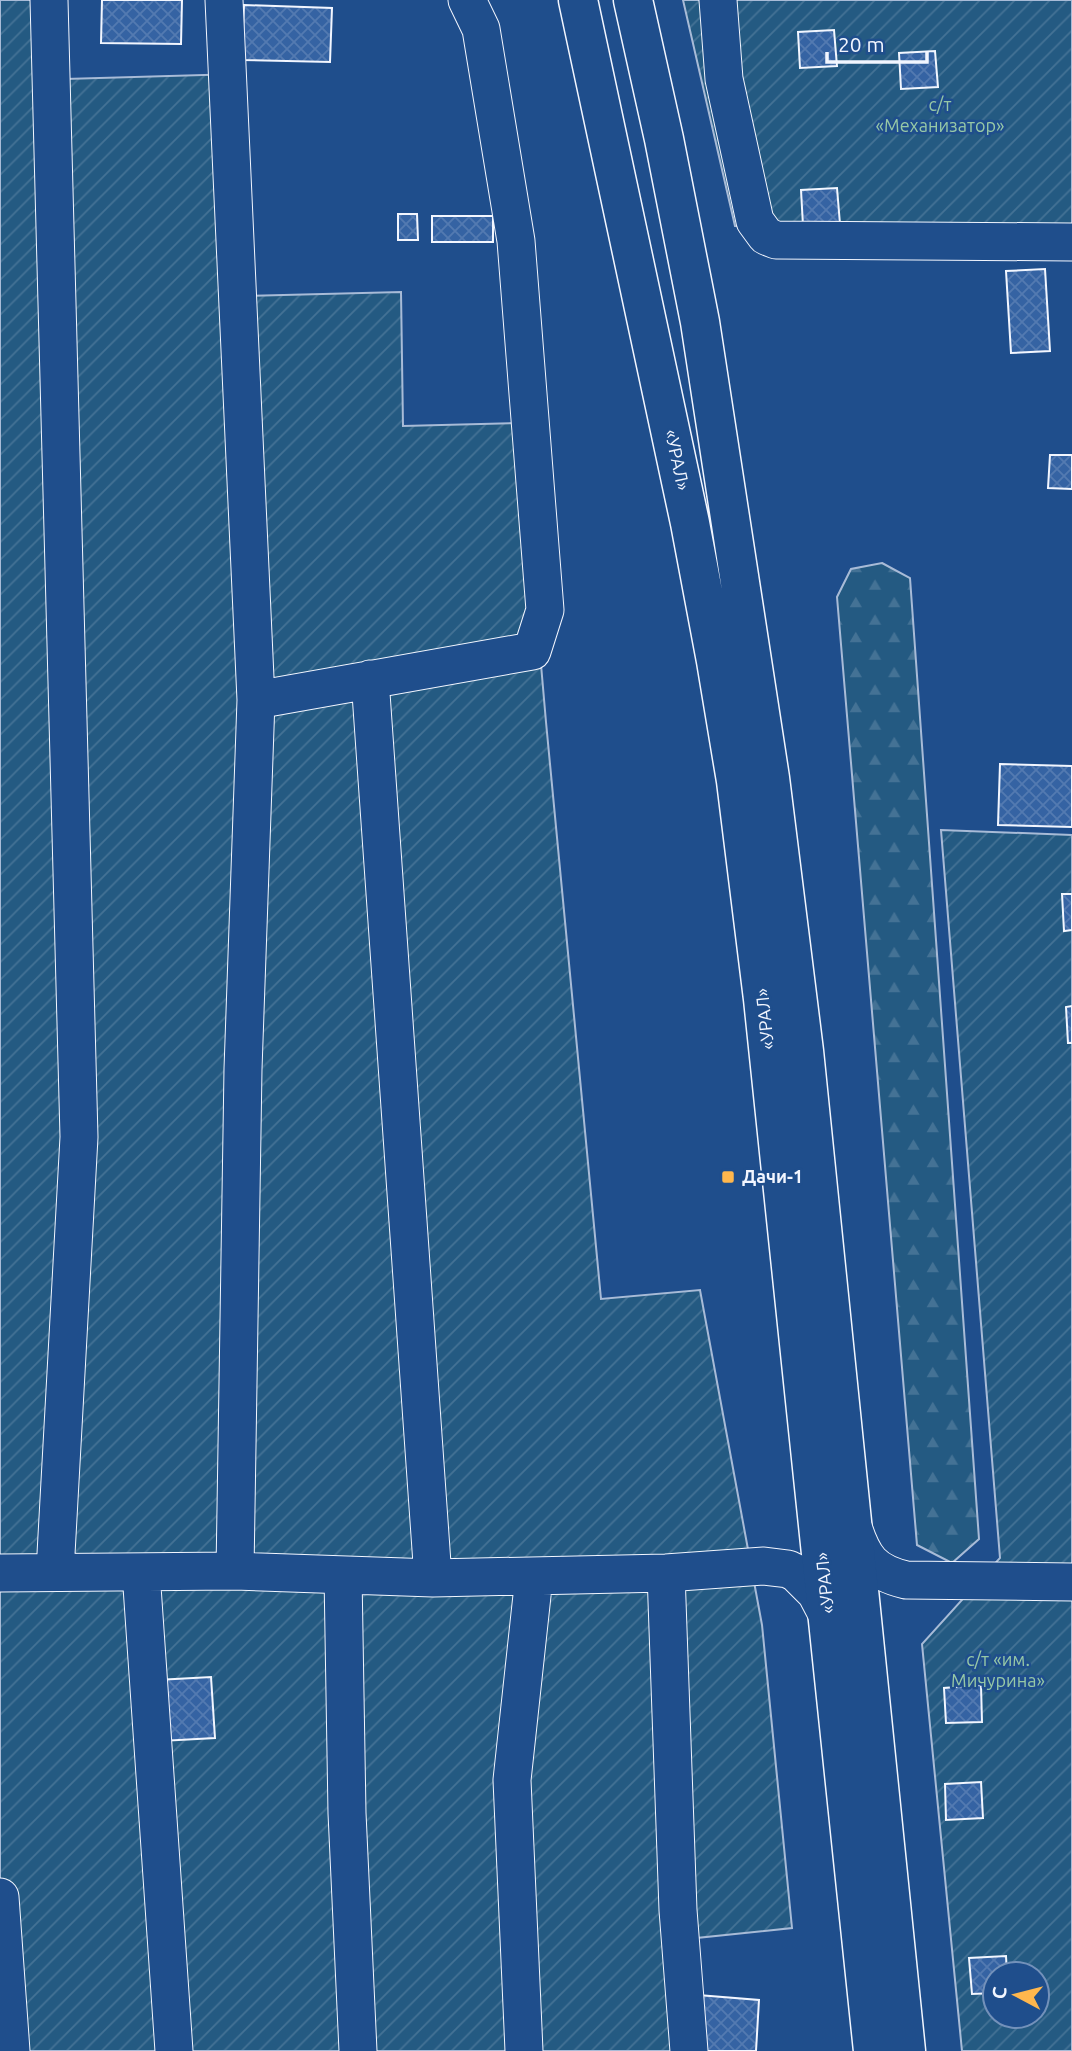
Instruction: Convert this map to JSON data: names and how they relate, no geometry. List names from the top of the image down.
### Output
{
  "streets": {
    "highway": ["«УРАЛ»"]
  },
  "parks": ["с/т «Механизатор»", "с/т «им. Мичурина»"],
  "places": {
    "transit": ["Дачи-1"]
  },
  "scale_bar": "20 m",
  "north": "left"
}
